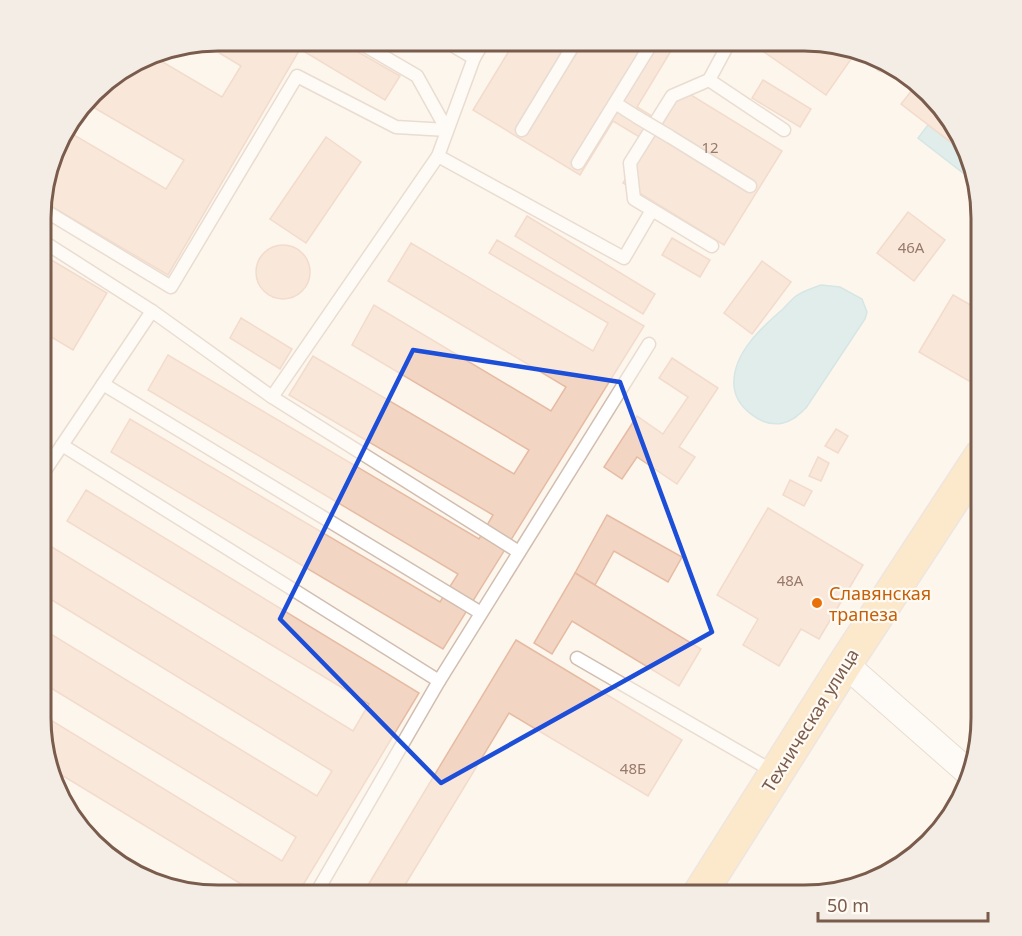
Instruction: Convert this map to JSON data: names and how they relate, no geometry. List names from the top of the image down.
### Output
{
  "streets": {
    "main road": ["Техническая улица"]
  },
  "places": ["Славянская трапеза"],
  "house_numbers": [
    "12",
    "46А",
    "48А",
    "48Б"
  ],
  "scale_bar": "50 m"
}
